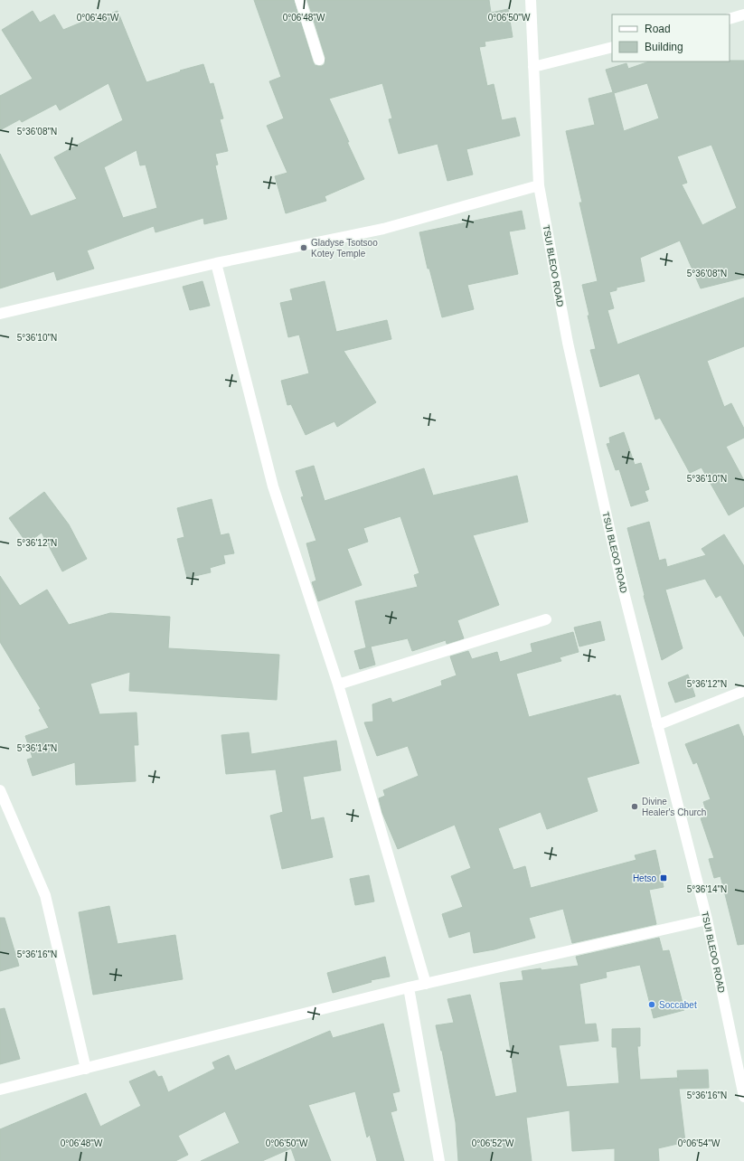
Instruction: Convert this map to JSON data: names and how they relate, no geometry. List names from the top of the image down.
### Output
{
  "streets": {
    "street": ["TSUI BLEOO ROAD"]
  },
  "places": {
    "other": ["Gladyse Tsotsoo Kotey Temple", "Divine Healer's Church", "Soccabet"],
    "transit": ["Hetso"]
  },
  "legend": ["Road", "Building"],
  "coordinates": [
    "0°06'46\"W",
    "0°06'48\"W",
    "0°06'50\"W",
    "5°36'08\"N",
    "5°36'10\"N",
    "5°36'12\"N",
    "5°36'14\"N",
    "5°36'16\"N",
    "0°06'52\"W",
    "0°06'54\"W"
  ]
}
